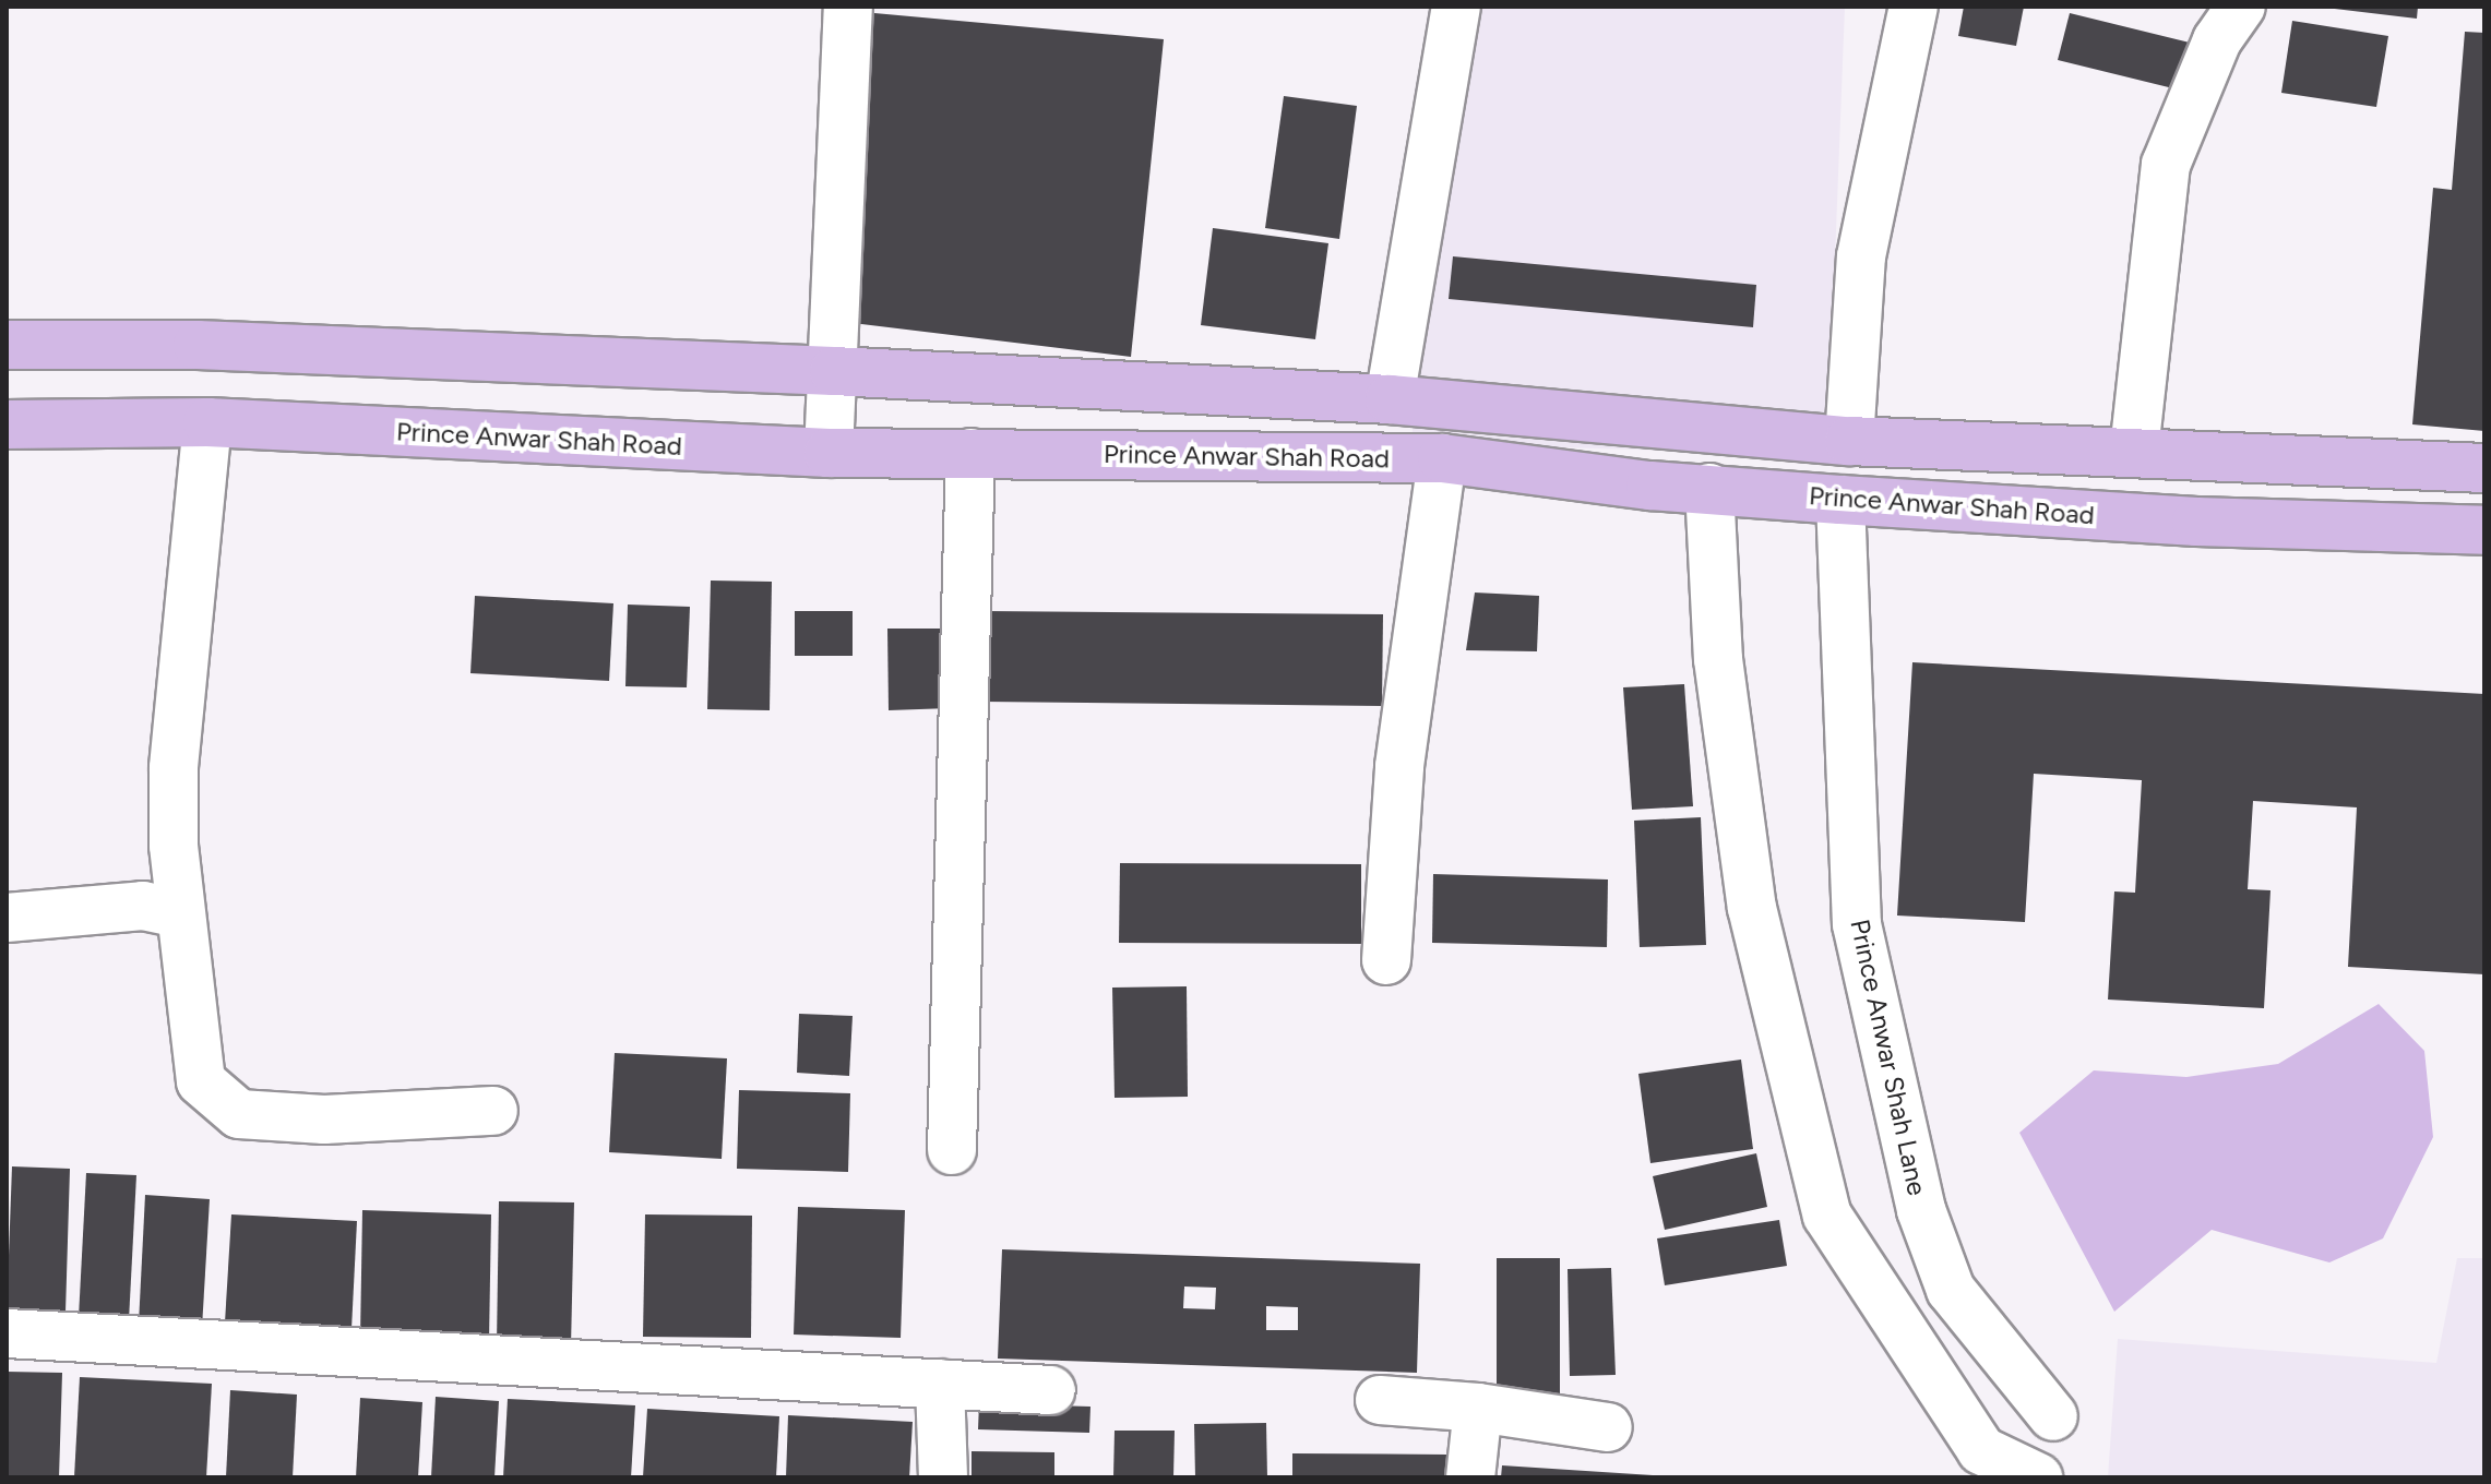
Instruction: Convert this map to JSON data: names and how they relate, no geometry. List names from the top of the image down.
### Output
{
  "streets": {
    "main road": ["Prince Anwar Shah Road"],
    "street": ["Prince Anwar Shah Lane"]
  },
  "crossings": [
    ["Prince Anwar Shah Road", "Prince Anwar Shah Lane"]
  ]
}
